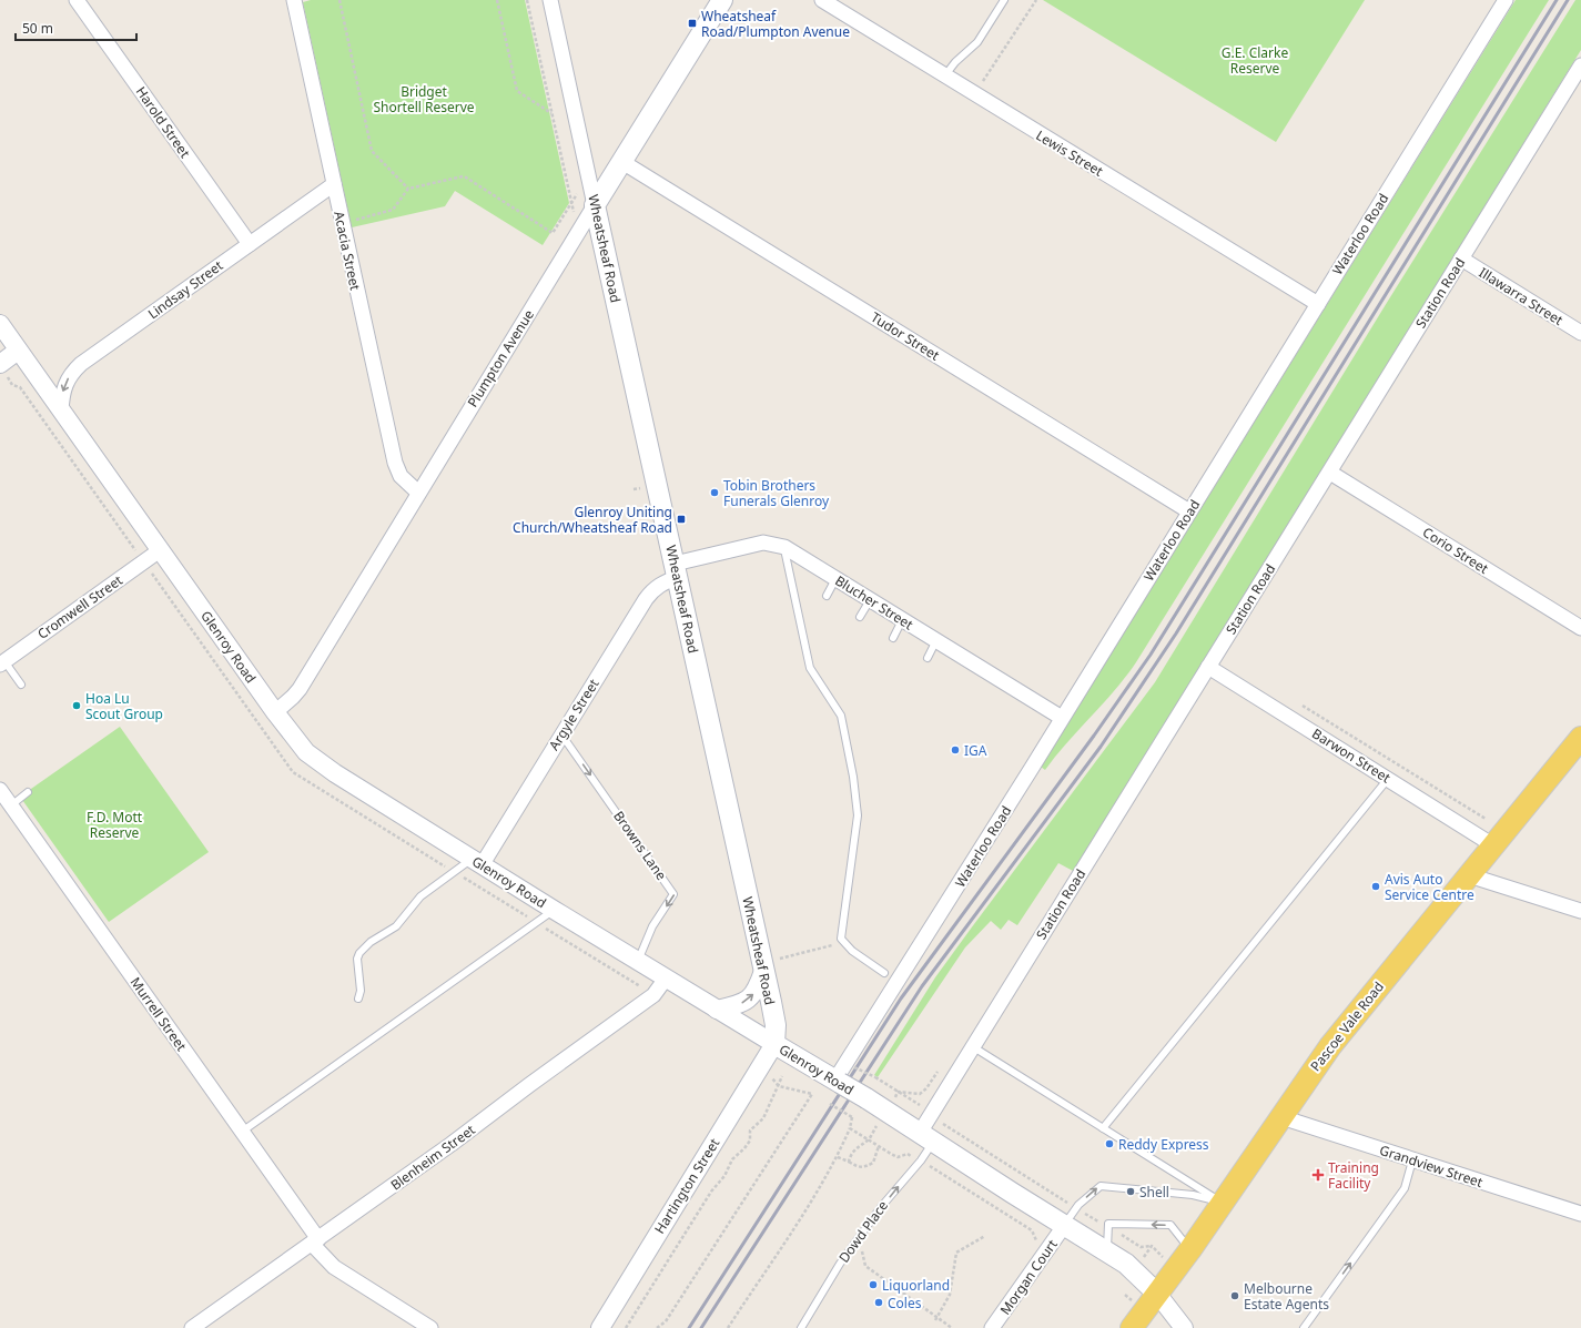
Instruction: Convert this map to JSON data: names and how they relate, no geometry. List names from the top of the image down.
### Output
{
  "streets": {
    "main road": [
      "Wheatsheaf Road",
      "Plumpton Avenue",
      "Glenroy Road",
      "Pascoe Vale Road"
    ],
    "street": [
      "Harold Street",
      "Lewis Street",
      "Waterloo Road",
      "Acacia Street",
      "Lindsay Street",
      "Station Road",
      "Illawarra Street",
      "Tudor Street",
      "Corio Street",
      "Blucher Street",
      "Cromwell Street",
      "Argyle Street",
      "Barwon Street",
      "Murrell Street",
      "Blenheim Street",
      "Grandview Street",
      "Hartington Street",
      "Morgan Court"
    ],
    "lane": ["Browns Lane", "Dowd Place"]
  },
  "crossings": [
    ["Harold Street", "Lindsay Street"],
    ["Lewis Street", "Waterloo Road"],
    ["Waterloo Road", "Tudor Street"],
    ["Waterloo Road", "Blucher Street"],
    ["Waterloo Road", "Glenroy Road"],
    ["Wheatsheaf Road", "Plumpton Avenue"],
    ["Wheatsheaf Road", "Blucher Street"],
    ["Wheatsheaf Road", "Glenroy Road"],
    ["Wheatsheaf Road", "Argyle Street"],
    ["Wheatsheaf Road", "Hartington Street"],
    ["Acacia Street", "Lindsay Street"],
    ["Acacia Street", "Plumpton Avenue"],
    ["Lindsay Street", "Glenroy Road"],
    ["Station Road", "Illawarra Street"],
    ["Station Road", "Corio Street"],
    ["Station Road", "Glenroy Road"],
    ["Station Road", "Barwon Street"],
    ["Station Road", "Dowd Place"],
    ["Tudor Street", "Plumpton Avenue"],
    ["Plumpton Avenue", "Glenroy Road"],
    ["Blucher Street", "Argyle Street"],
    ["Cromwell Street", "Glenroy Road"],
    ["Glenroy Road", "Argyle Street"],
    ["Glenroy Road", "Browns Lane"],
    ["Glenroy Road", "Pascoe Vale Road"],
    ["Glenroy Road", "Blenheim Street"],
    ["Glenroy Road", "Hartington Street"],
    ["Glenroy Road", "Dowd Place"],
    ["Glenroy Road", "Morgan Court"],
    ["Argyle Street", "Browns Lane"],
    ["Barwon Street", "Pascoe Vale Road"],
    ["Murrell Street", "Blenheim Street"],
    ["Pascoe Vale Road", "Grandview Street"]
  ],
  "one_way": ["Lindsay Street", "Browns Lane", "Dowd Place"],
  "parks": ["G.E. Clarke Reserve", "Bridget Shortell Reserve", "F.D. Mott Reserve"],
  "places": {
    "transit": ["Wheatsheaf Road/Plumpton Avenue", "Glenroy Uniting Church/Wheatsheaf Road"],
    "other": [
      "Tobin Brothers Funerals Glenroy",
      "Hoa Lu Scout Group",
      "IGA",
      "Avis Auto Service Centre",
      "Reddy Express",
      "Shell",
      "Liquorland",
      "Melbourne Estate Agents",
      "Coles"
    ],
    "health": ["Training Facility"]
  },
  "scale_bar": "50 m"
}
